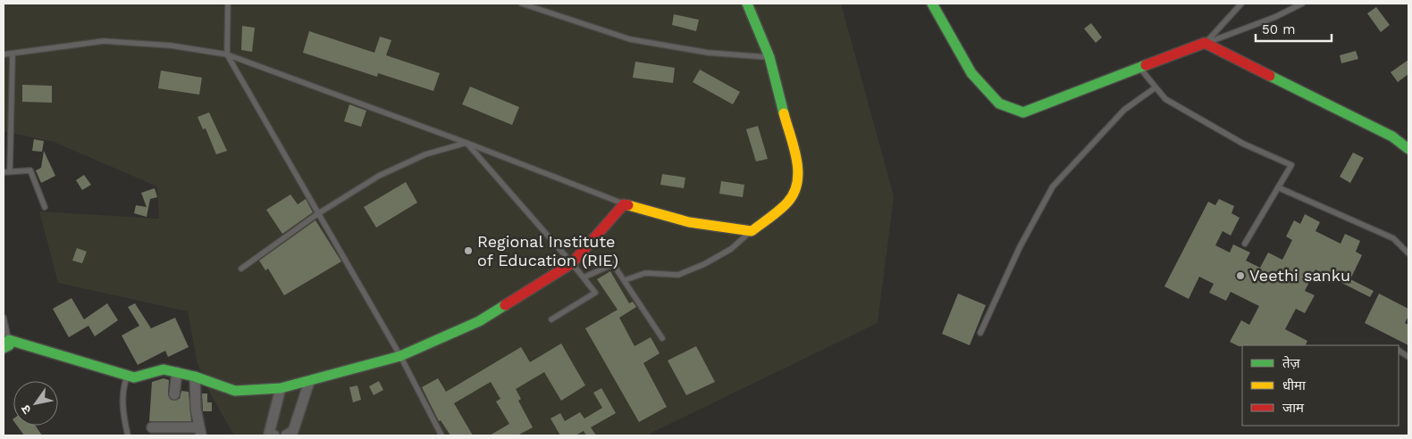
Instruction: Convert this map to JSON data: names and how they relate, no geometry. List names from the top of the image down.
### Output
{
  "places": ["Regional Institute of Education (RIE)", "Veethi sanku"],
  "legend": ["तेज़", "धीमा", "जाम"],
  "scale_bar": "50 m",
  "north": "bottom left"
}
